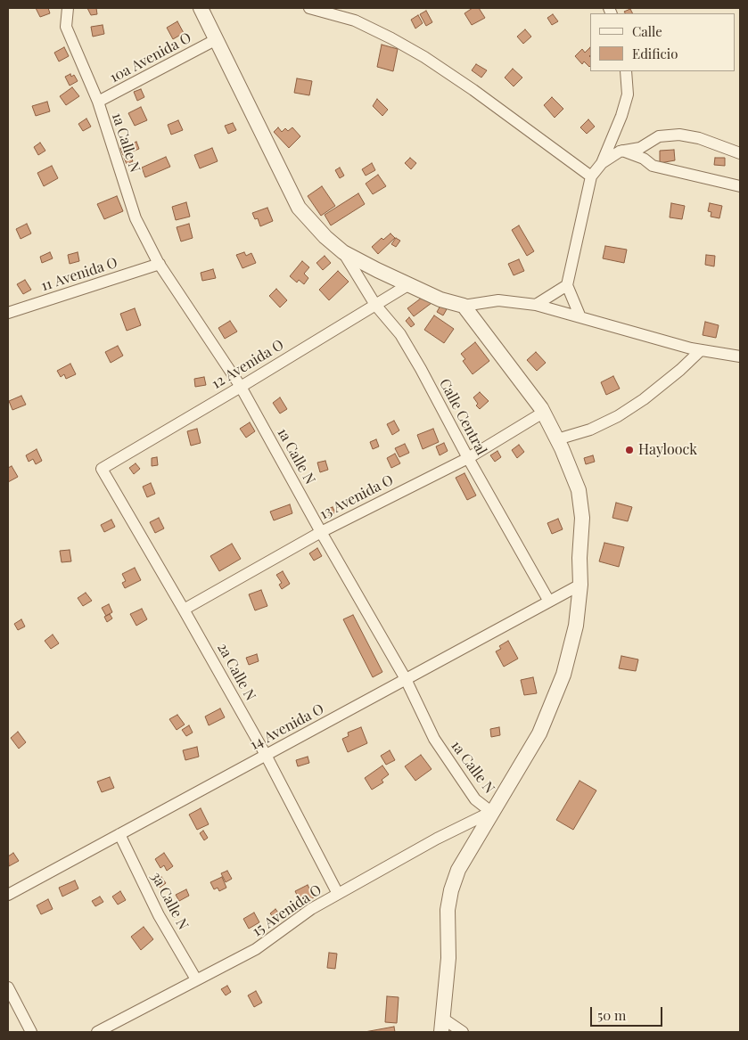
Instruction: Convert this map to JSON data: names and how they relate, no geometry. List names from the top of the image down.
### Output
{
  "streets": {
    "street": [
      "10a Avenida O",
      "1a Calle N",
      "11 Avenida O",
      "12 Avenida O",
      "Calle Central",
      "13 Avenida O",
      "2a Calle N",
      "14 Avenida O",
      "3a Calle N",
      "15 Avenida O"
    ]
  },
  "crossings": [
    ["10a Avenida O", "1a Calle N"],
    ["1a Calle N", "11 Avenida O"],
    ["1a Calle N", "12 Avenida O"],
    ["1a Calle N", "13 Avenida O"],
    ["1a Calle N", "14 Avenida O"],
    ["1a Calle N", "15 Avenida O"],
    ["12 Avenida O", "Calle Central"],
    ["12 Avenida O", "2a Calle N"],
    ["Calle Central", "13 Avenida O"],
    ["Calle Central", "14 Avenida O"],
    ["13 Avenida O", "2a Calle N"],
    ["2a Calle N", "14 Avenida O"],
    ["2a Calle N", "15 Avenida O"],
    ["14 Avenida O", "3a Calle N"],
    ["3a Calle N", "15 Avenida O"]
  ],
  "places": ["Hayloock"],
  "legend": ["Calle", "Edificio"],
  "scale_bar": "50 m"
}
